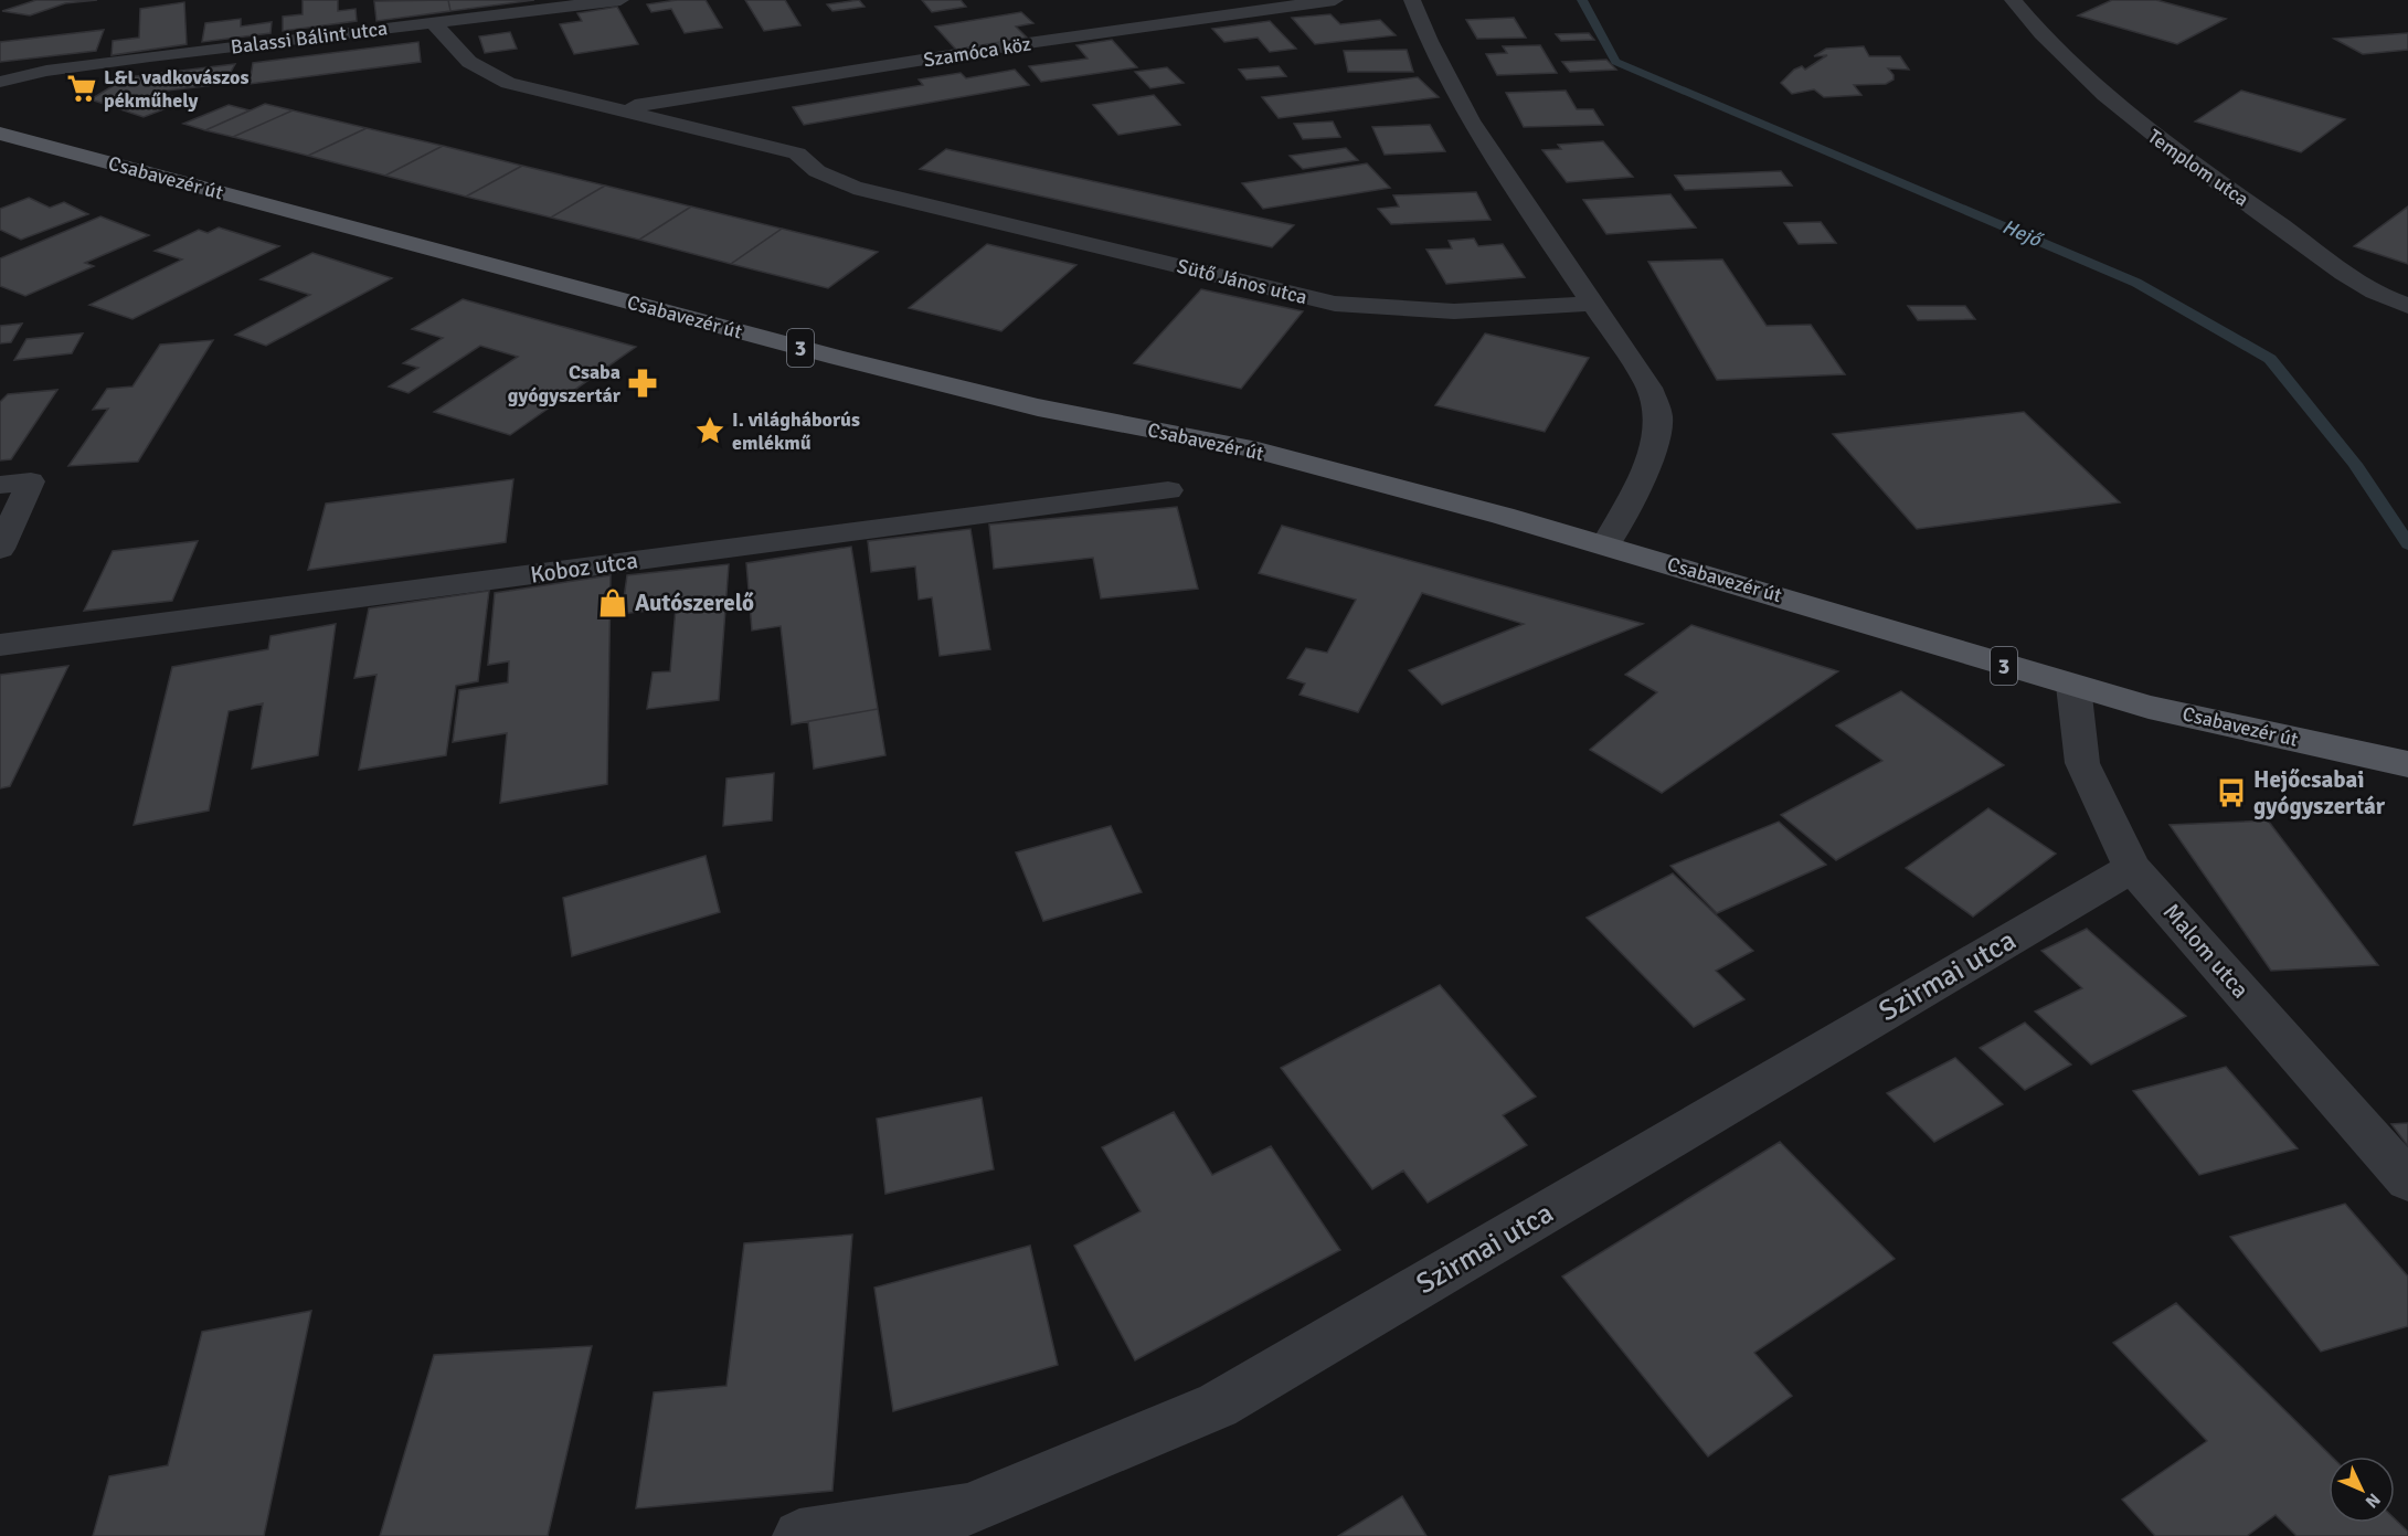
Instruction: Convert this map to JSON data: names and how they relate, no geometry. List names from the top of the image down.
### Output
{
  "streets": {
    "main road": ["Csabavezér út", "3"],
    "street": [
      "Balassi Bálint utca",
      "Szamóca köz",
      "Templom utca",
      "Sütő János utca",
      "Koboz utca",
      "Malom utca",
      "Szirmai utca"
    ]
  },
  "crossings": [
    ["Balassi Bálint utca", "Szamóca köz"],
    ["Szamóca köz", "Sütő János utca"],
    ["Csabavezér út", "Malom utca"],
    ["Malom utca", "Szirmai utca"]
  ],
  "water": ["Hejő"],
  "places": {
    "supermarket": ["L&L vadkovászos pékműhely"],
    "pharmacy": ["Csaba gyógyszertár"],
    "place": ["I. világháborús emlékmű"],
    "shop": ["Autószerelő"],
    "bus stop": ["Hejőcsabai gyógyszertár"]
  },
  "north": "bottom right"
}
